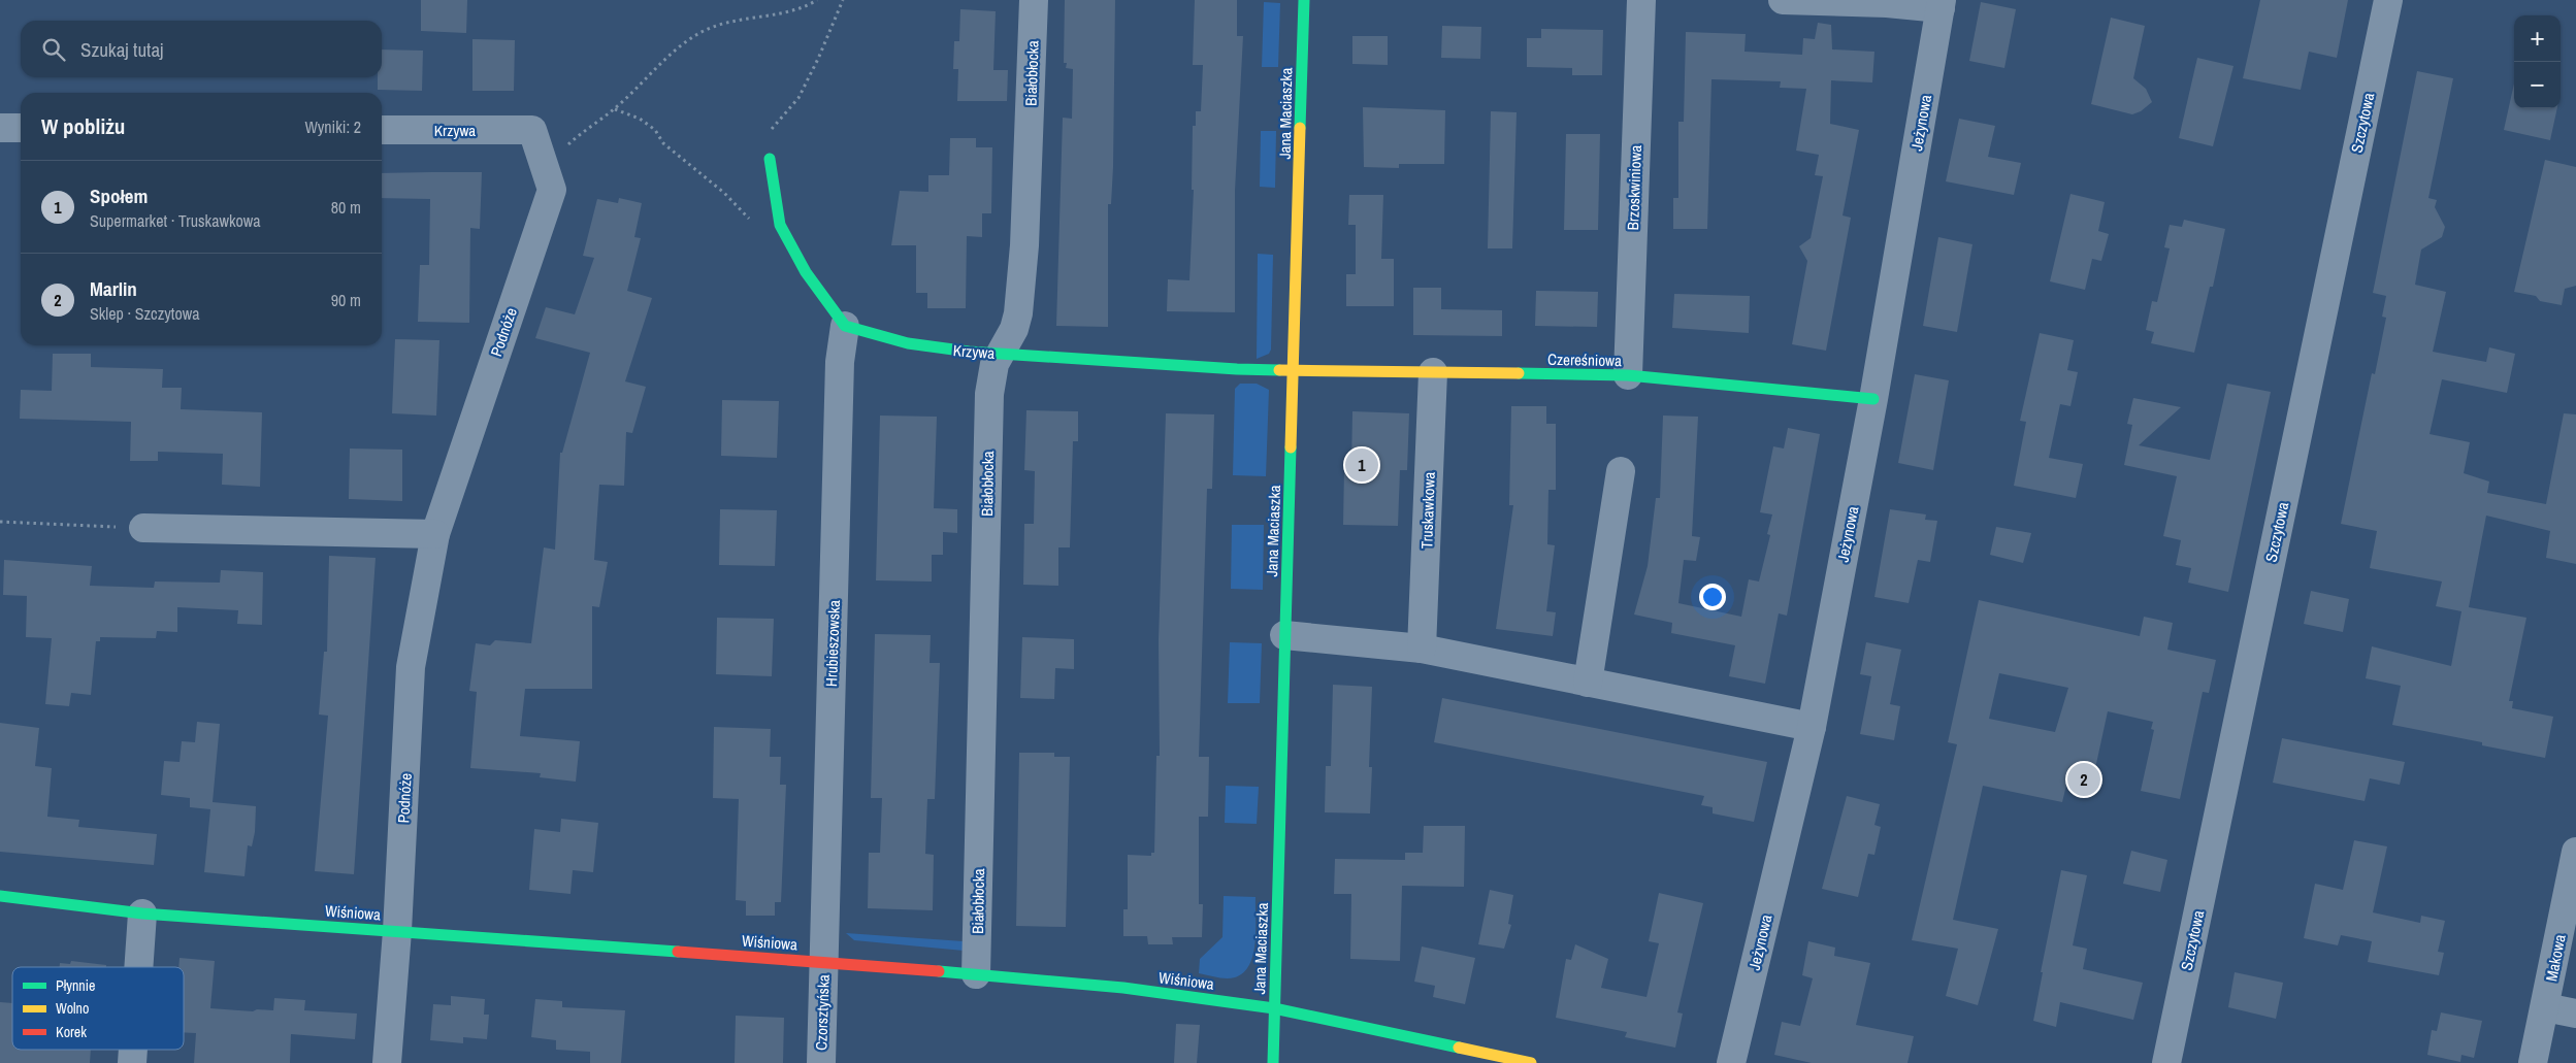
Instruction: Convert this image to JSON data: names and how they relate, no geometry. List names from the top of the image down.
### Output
{
  "streets": {
    "street": [
      "Białobłocka",
      "Jana Maciaszka",
      "Jeżynowa",
      "Szczytowa",
      "Krzywa",
      "Brzoskwiniowa",
      "Podnóże",
      "Czereśniowa",
      "Truskawkowa",
      "Hrubieszowska",
      "Wiśniowa",
      "Makowa",
      "Czorsztyńska"
    ]
  },
  "crossings": [
    ["Białobłocka", "Krzywa"],
    ["Białobłocka", "Wiśniowa"],
    ["Jana Maciaszka", "Krzywa"],
    ["Jana Maciaszka", "Czereśniowa"],
    ["Jana Maciaszka", "Wiśniowa"],
    ["Jeżynowa", "Czereśniowa"],
    ["Krzywa", "Podnóże"],
    ["Krzywa", "Czereśniowa"],
    ["Krzywa", "Hrubieszowska"],
    ["Brzoskwiniowa", "Czereśniowa"],
    ["Podnóże", "Wiśniowa"],
    ["Czereśniowa", "Truskawkowa"],
    ["Hrubieszowska", "Wiśniowa"],
    ["Hrubieszowska", "Czorsztyńska"],
    ["Wiśniowa", "Czorsztyńska"]
  ],
  "legend": ["Płynnie", "Wolno", "Korek"],
  "page": {
    "map_buttons": ["+", "−"],
    "search": "Szukaj tutaj",
    "heading": ["W pobliżu", "Wyniki: 2"],
    "list": [
      {
        "mark": "1",
        "name": "Społem",
        "note": "Supermarket · Truskawkowa",
        "value": "80 m"
      },
      {
        "mark": "2",
        "name": "Marlin",
        "note": "Sklep · Szczytowa",
        "value": "90 m"
      }
    ],
    "pins": ["1", "2"]
  }
}
